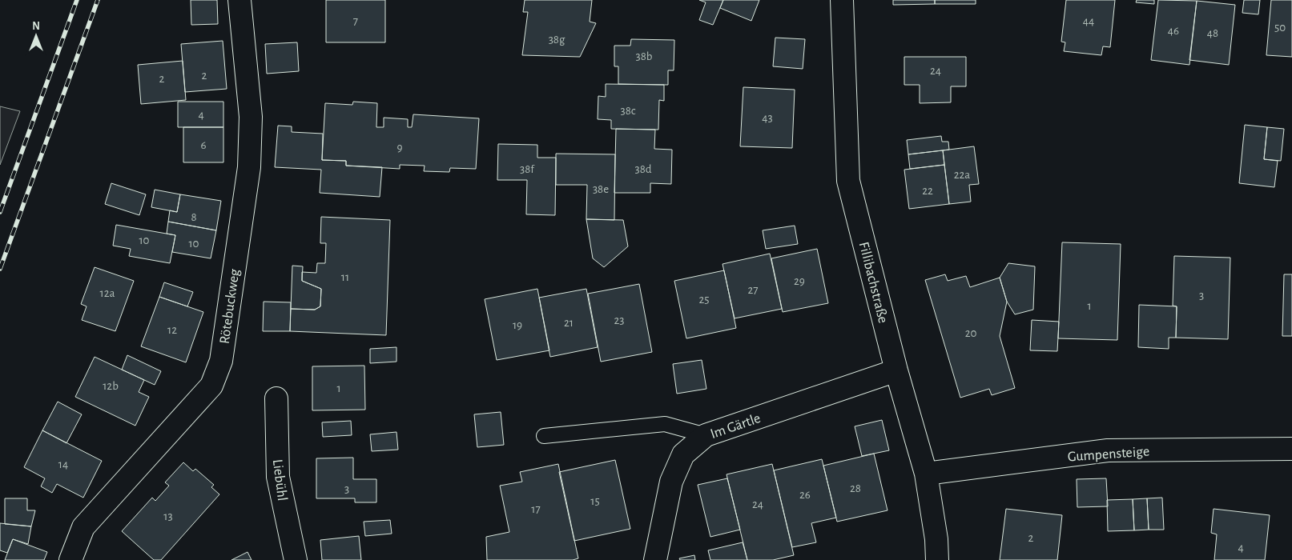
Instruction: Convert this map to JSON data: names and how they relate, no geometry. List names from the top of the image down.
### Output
{
  "streets": {
    "street": [
      "Fillibachstraße",
      "Rötebuckweg",
      "Im Gärtle",
      "Gumpensteige",
      "Liebühl"
    ]
  },
  "crossings": [
    ["Fillibachstraße", "Im Gärtle"],
    ["Fillibachstraße", "Gumpensteige"]
  ],
  "house_numbers": [
    "7",
    "44",
    "50",
    "46",
    "48",
    "38g",
    "38b",
    "24",
    "2",
    "2",
    "38c",
    "4",
    "43",
    "6",
    "9",
    "38f",
    "38d",
    "22a",
    "38e",
    "22",
    "8",
    "10",
    "10",
    "11",
    "29",
    "27",
    "12a",
    "3",
    "25",
    "1",
    "23",
    "21",
    "19",
    "12",
    "20",
    "12b",
    "1",
    "14",
    "28",
    "3",
    "26",
    "15",
    "24",
    "17",
    "13",
    "2",
    "4"
  ],
  "north": "top"
}
